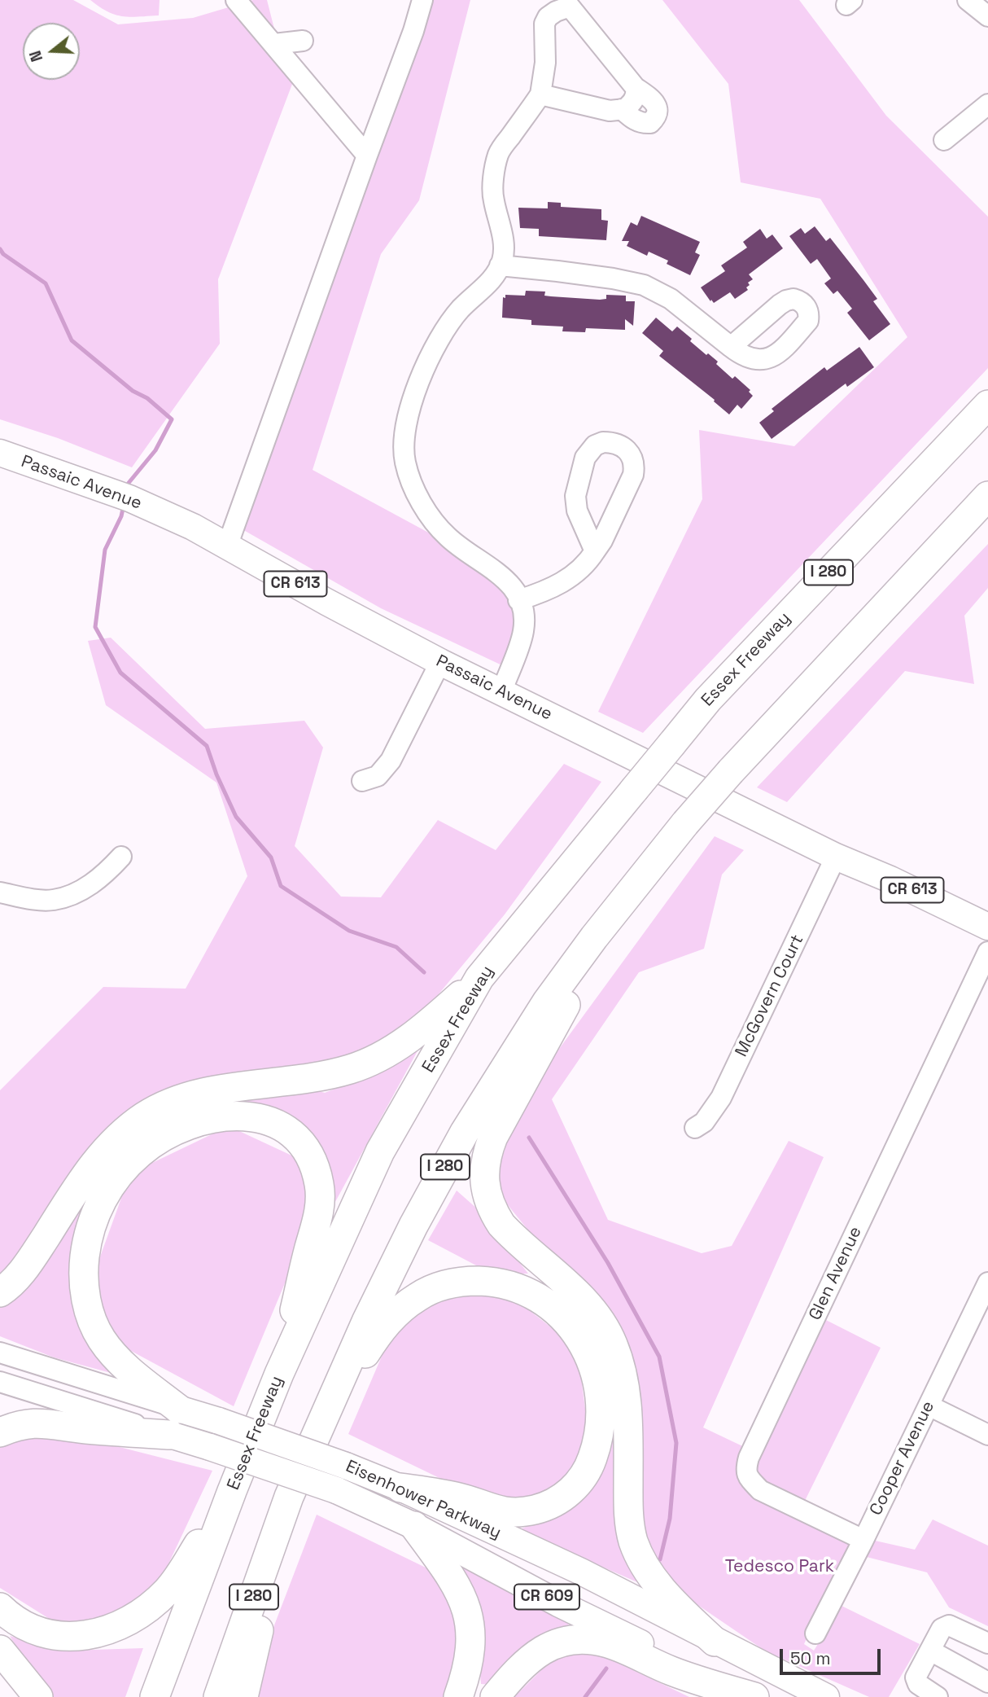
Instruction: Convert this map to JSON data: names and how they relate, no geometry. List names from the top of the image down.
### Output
{
  "streets": {
    "highway": ["I 280", "Essex Freeway"],
    "main road": [
      "Passaic Avenue",
      "CR 613",
      "Eisenhower Parkway",
      "CR 609"
    ],
    "street": ["McGovern Court", "Glen Avenue", "Cooper Avenue"]
  },
  "crossings": [
    ["Passaic Avenue", "McGovern Court"],
    ["Glen Avenue", "Cooper Avenue"]
  ],
  "parks": ["Tedesco Park"],
  "scale_bar": "50 m",
  "north": "left"
}
